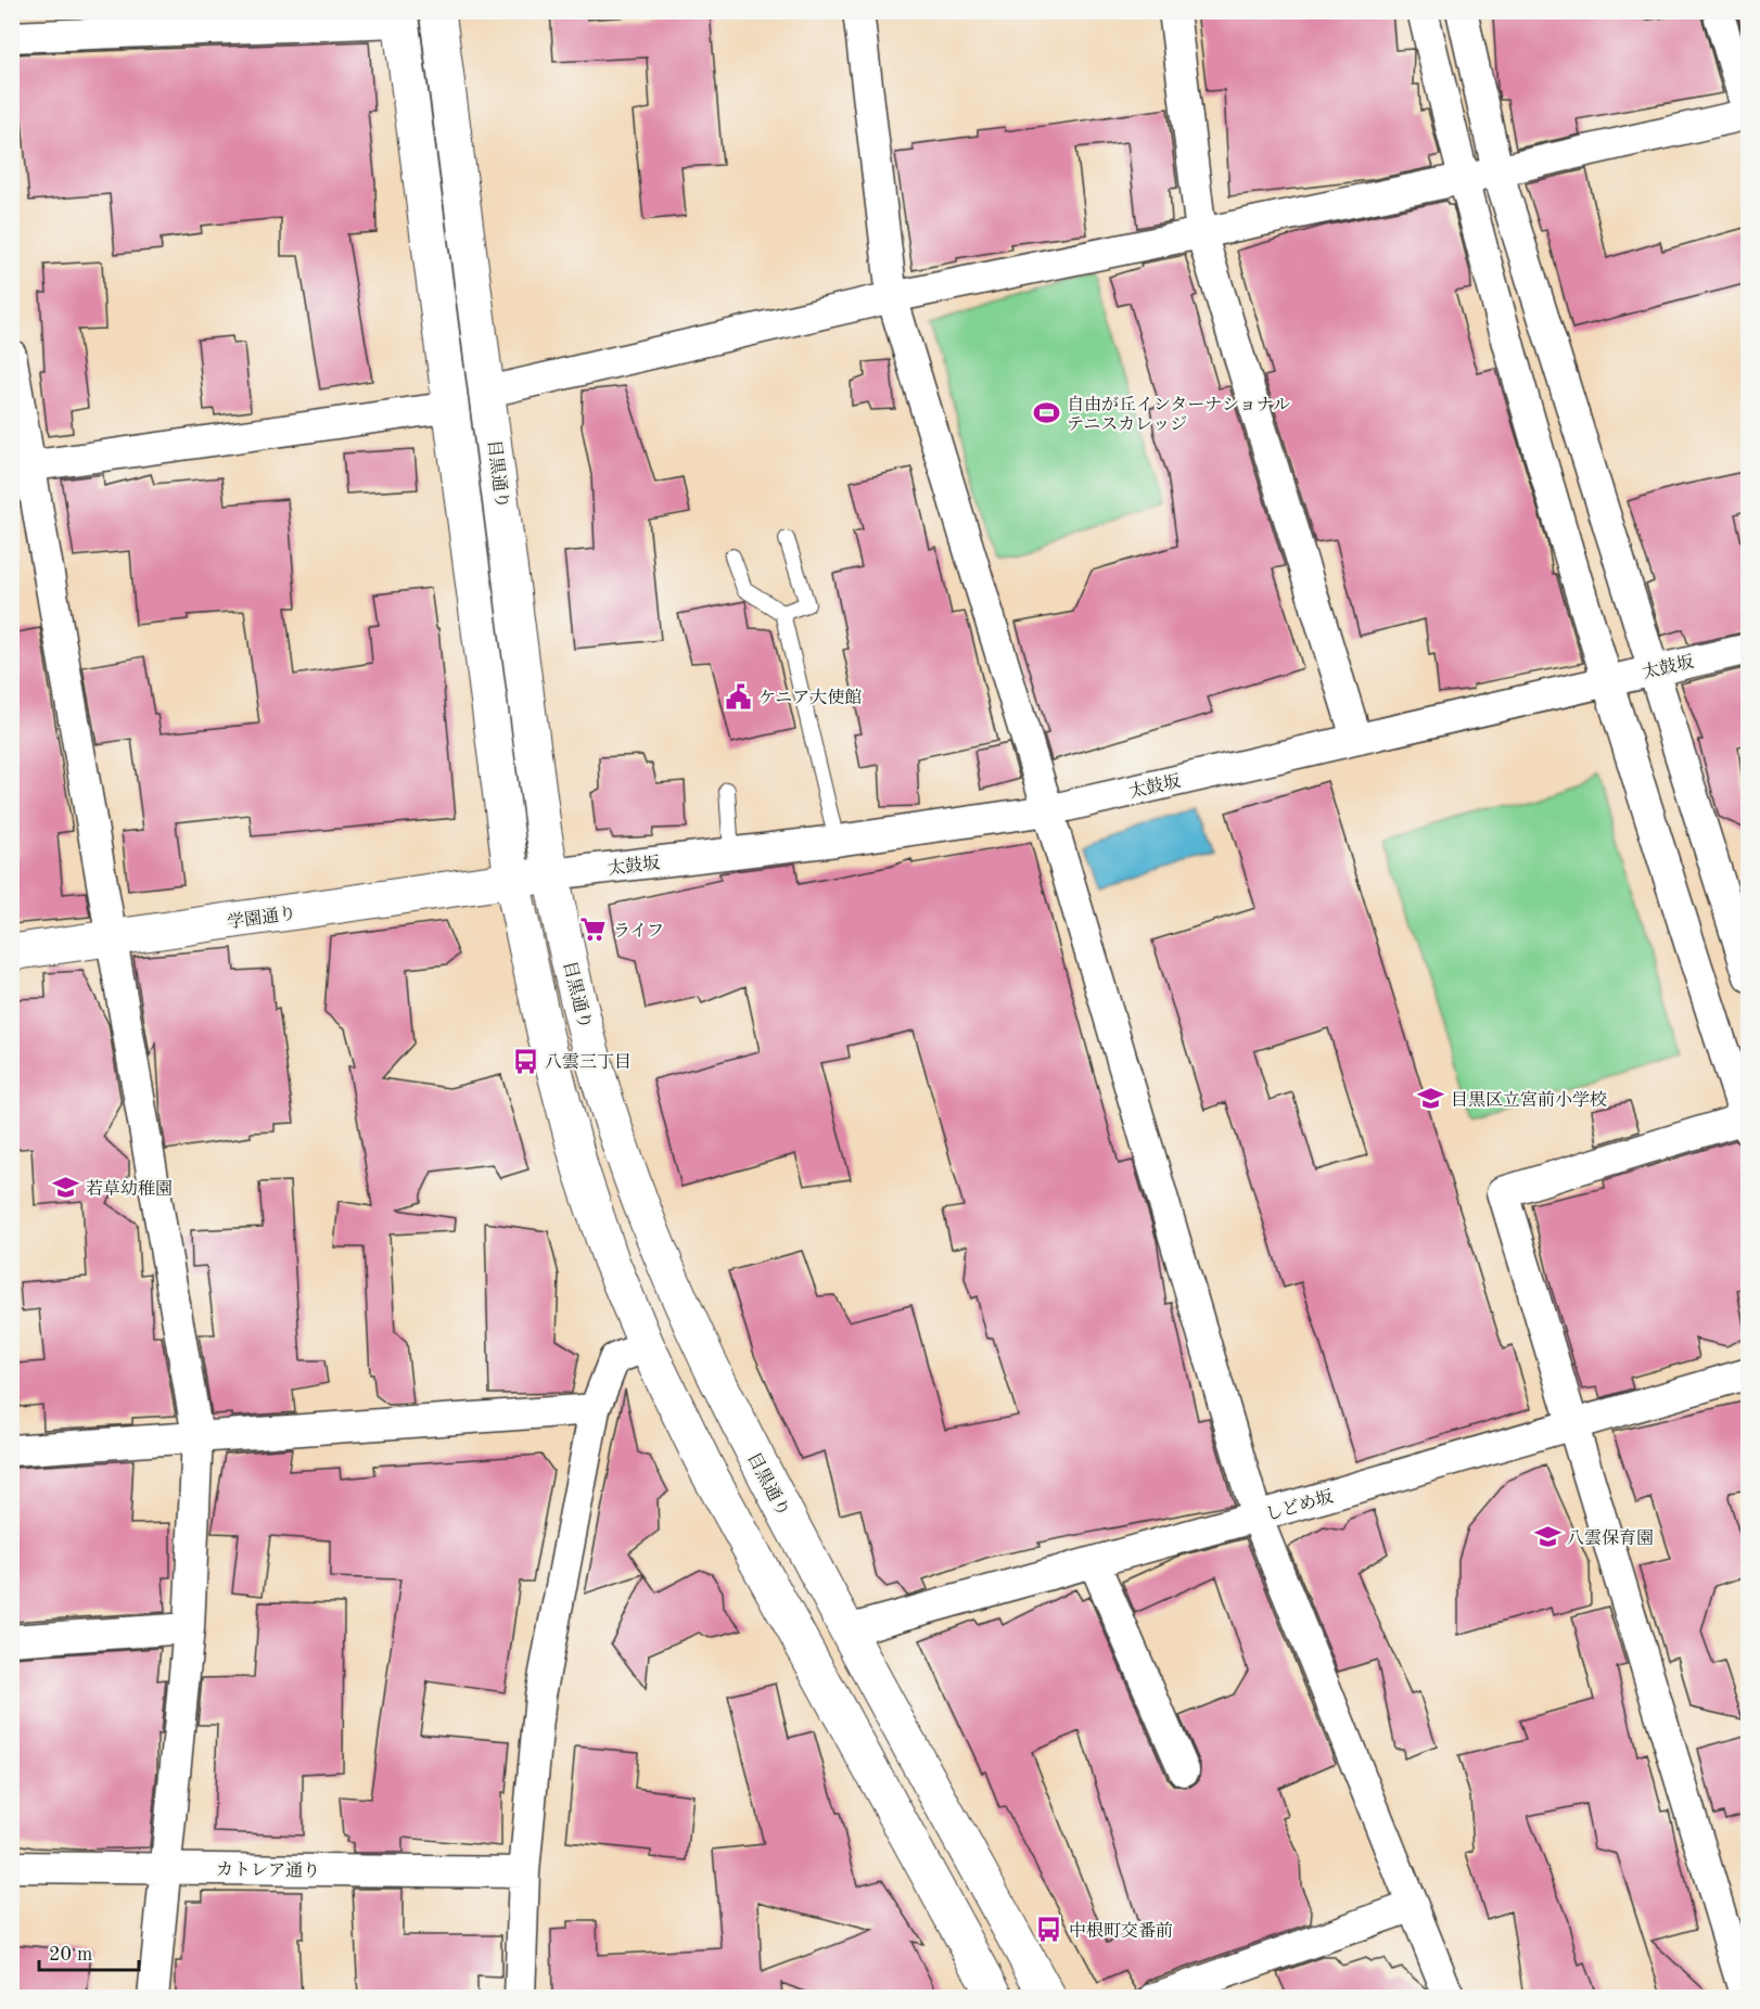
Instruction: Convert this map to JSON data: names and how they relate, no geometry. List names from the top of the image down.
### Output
{
  "streets": {
    "main road": ["目黒通り", "学園通り"],
    "street": ["太鼓坂", "しどめ坂", "カトレア通り"]
  },
  "crossings": [
    ["目黒通り", "太鼓坂"],
    ["目黒通り", "学園通り"],
    ["目黒通り", "しどめ坂"],
    ["太鼓坂", "学園通り"]
  ],
  "places": {
    "sports": ["自由が丘インターナショナル テニスカレッジ"],
    "public building": ["ケニア大使館"],
    "supermarket": ["ライフ"],
    "bus stop": ["八雲三丁目", "中根町交番前"],
    "school or university": ["目黒区立宮前小学校", "若草幼稚園", "八雲保育園"]
  },
  "scale_bar": "20 m"
}
